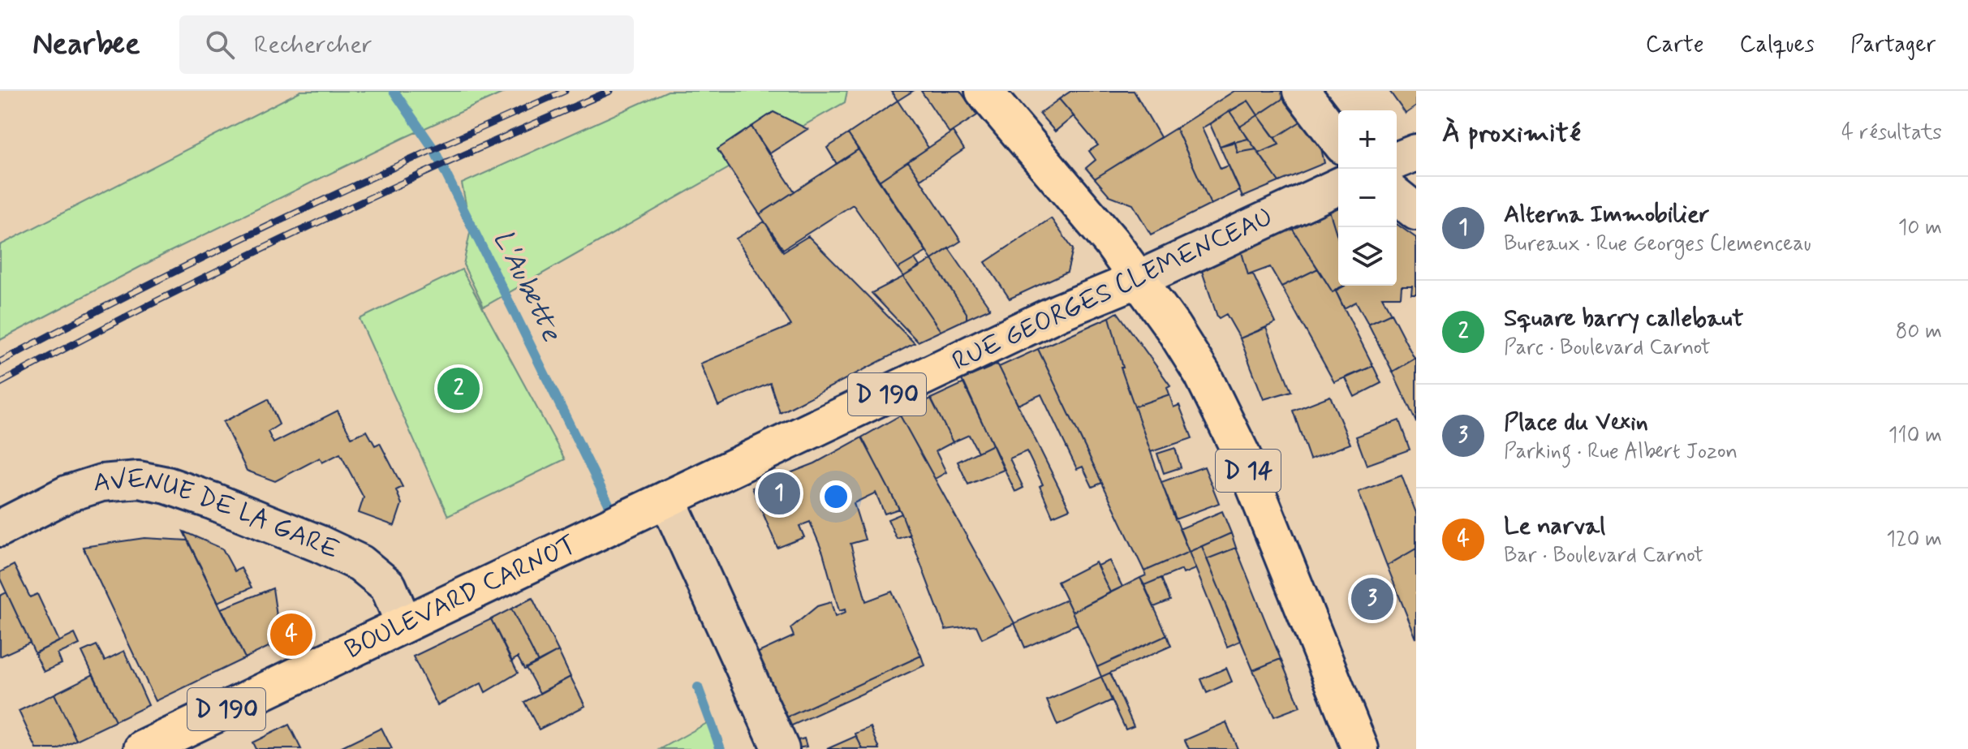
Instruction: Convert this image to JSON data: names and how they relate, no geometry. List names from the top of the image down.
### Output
{
  "streets": {
    "main road": [
      "RUE GEORGES CLEMENCEAU",
      "D 190",
      "D 14",
      "BOULEVARD CARNOT"
    ],
    "street": ["AVENUE DE LA GARE"]
  },
  "crossings": [
    ["RUE GEORGES CLEMENCEAU", "D 14"],
    ["RUE GEORGES CLEMENCEAU", "BOULEVARD CARNOT"],
    ["AVENUE DE LA GARE", "BOULEVARD CARNOT"]
  ],
  "water": ["L'Aubette"],
  "page": {
    "header": "Nearbee",
    "search": "Rechercher",
    "nav": ["Carte", "Calques", "Partager"],
    "heading": ["À proximité", "4 résultats"],
    "map_buttons": ["+", "−"],
    "list": [
      {
        "mark": "1",
        "name": "Alterna Immobilier",
        "note": "Bureaux · Rue Georges Clemenceau",
        "value": "10 m"
      },
      {
        "mark": "2",
        "name": "Square barry callebaut",
        "note": "Parc · Boulevard Carnot",
        "value": "80 m"
      },
      {
        "mark": "3",
        "name": "Place du Vexin",
        "note": "Parking · Rue Albert Jozon",
        "value": "110 m"
      },
      {
        "mark": "4",
        "name": "Le narval",
        "note": "Bar · Boulevard Carnot",
        "value": "120 m"
      }
    ],
    "pins": [
      "2",
      "1",
      "3",
      "4"
    ]
  }
}
